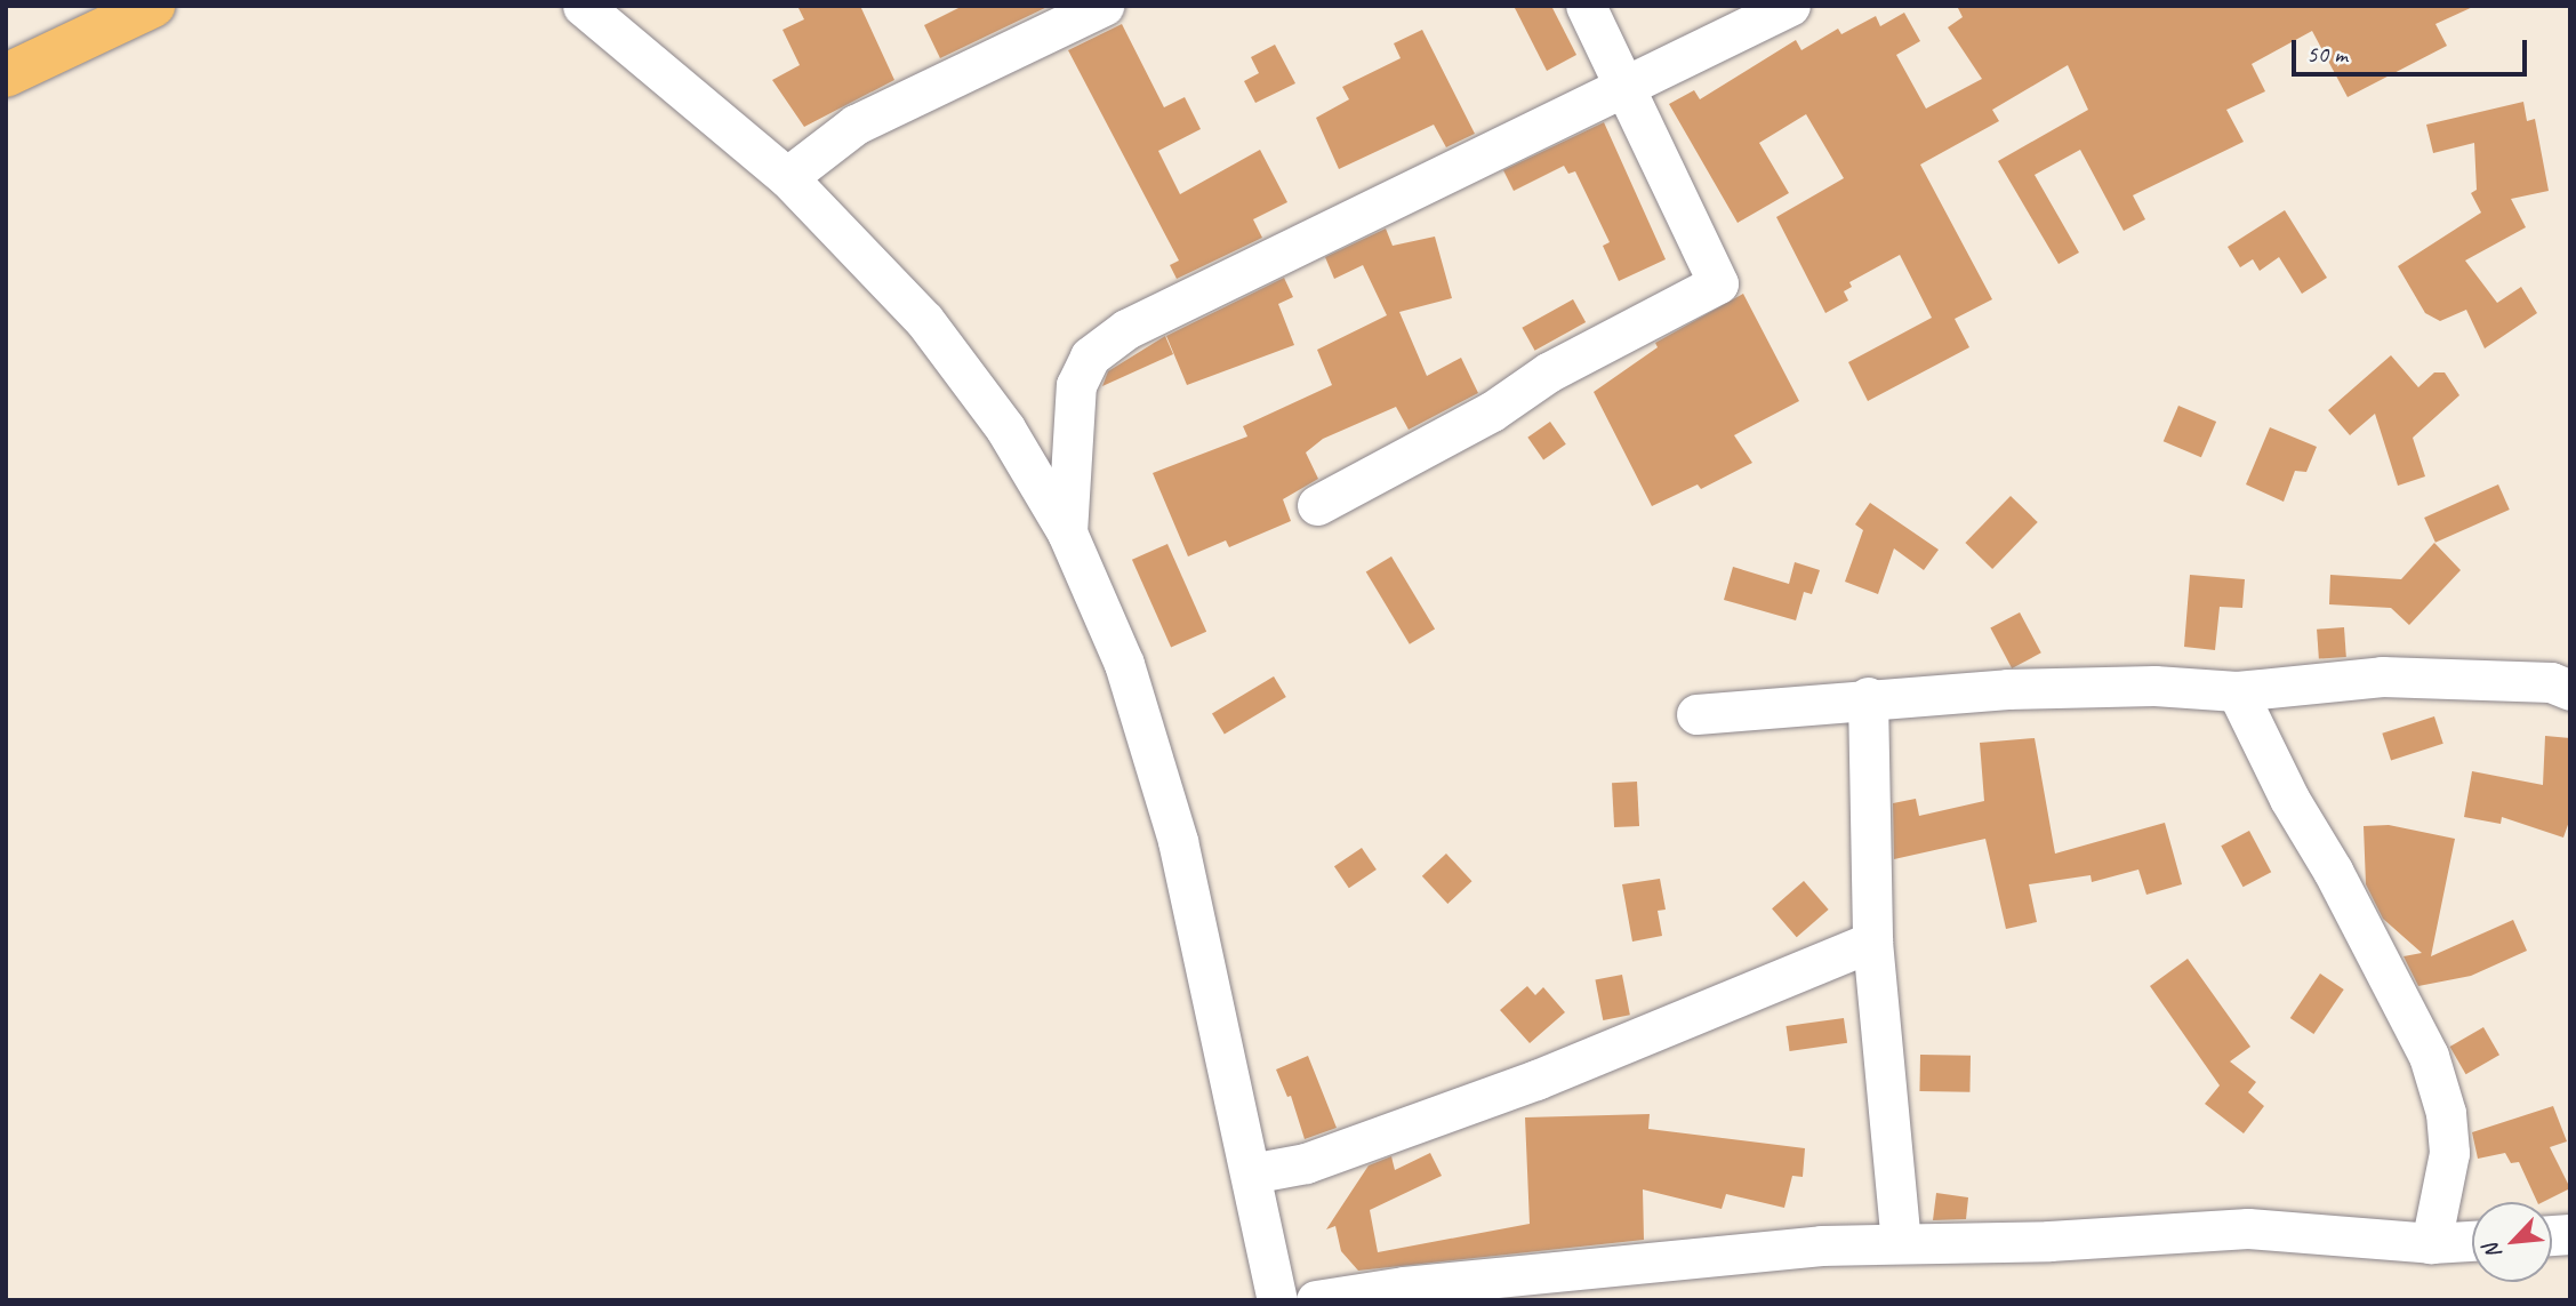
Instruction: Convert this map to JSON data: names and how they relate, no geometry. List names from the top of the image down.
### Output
{
  "scale_bar": "50 m",
  "north": "bottom left"
}
